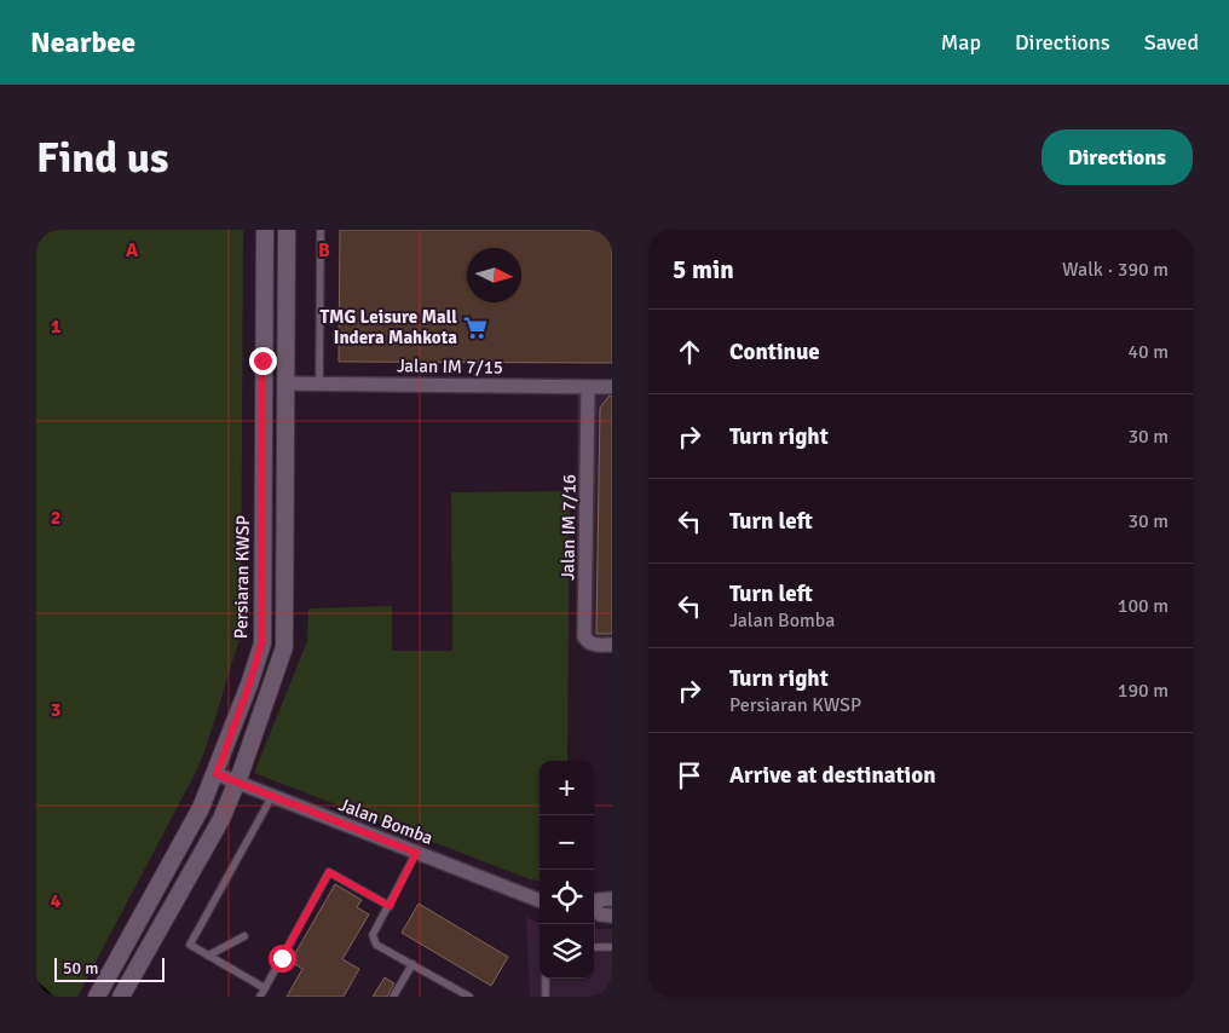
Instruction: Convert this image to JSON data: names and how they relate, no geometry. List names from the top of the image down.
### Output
{
  "streets": {
    "street": [
      "Jalan IM 7/15",
      "Jalan IM 7/16",
      "Persiaran KWSP",
      "Jalan Bomba"
    ]
  },
  "crossings": [
    ["Jalan IM 7/15", "Jalan IM 7/16"],
    ["Persiaran KWSP", "Jalan Bomba"]
  ],
  "places": {
    "supermarket": ["TMG Leisure Mall Indera Mahkota"]
  },
  "scale_bar": "50 m",
  "north": "right",
  "page": {
    "header": "Nearbee",
    "nav": ["Map", "Directions", "Saved"],
    "buttons": "Directions",
    "title": "Find us",
    "heading": ["5 min", "Walk · 390 m"],
    "list": [
      ["Continue", "40 m"],
      ["Turn right", "30 m"],
      ["Turn left", "30 m"],
      ["Turn left", "Jalan Bomba", "100 m"],
      ["Turn right", "Persiaran KWSP", "190 m"],
      "Arrive at destination"
    ],
    "map_buttons": ["+", "−"],
    "scale": "50 m"
  },
  "grid": {
    "columns": ["A", "B"],
    "rows": [
      "1",
      "2",
      "3",
      "4"
    ]
  }
}
